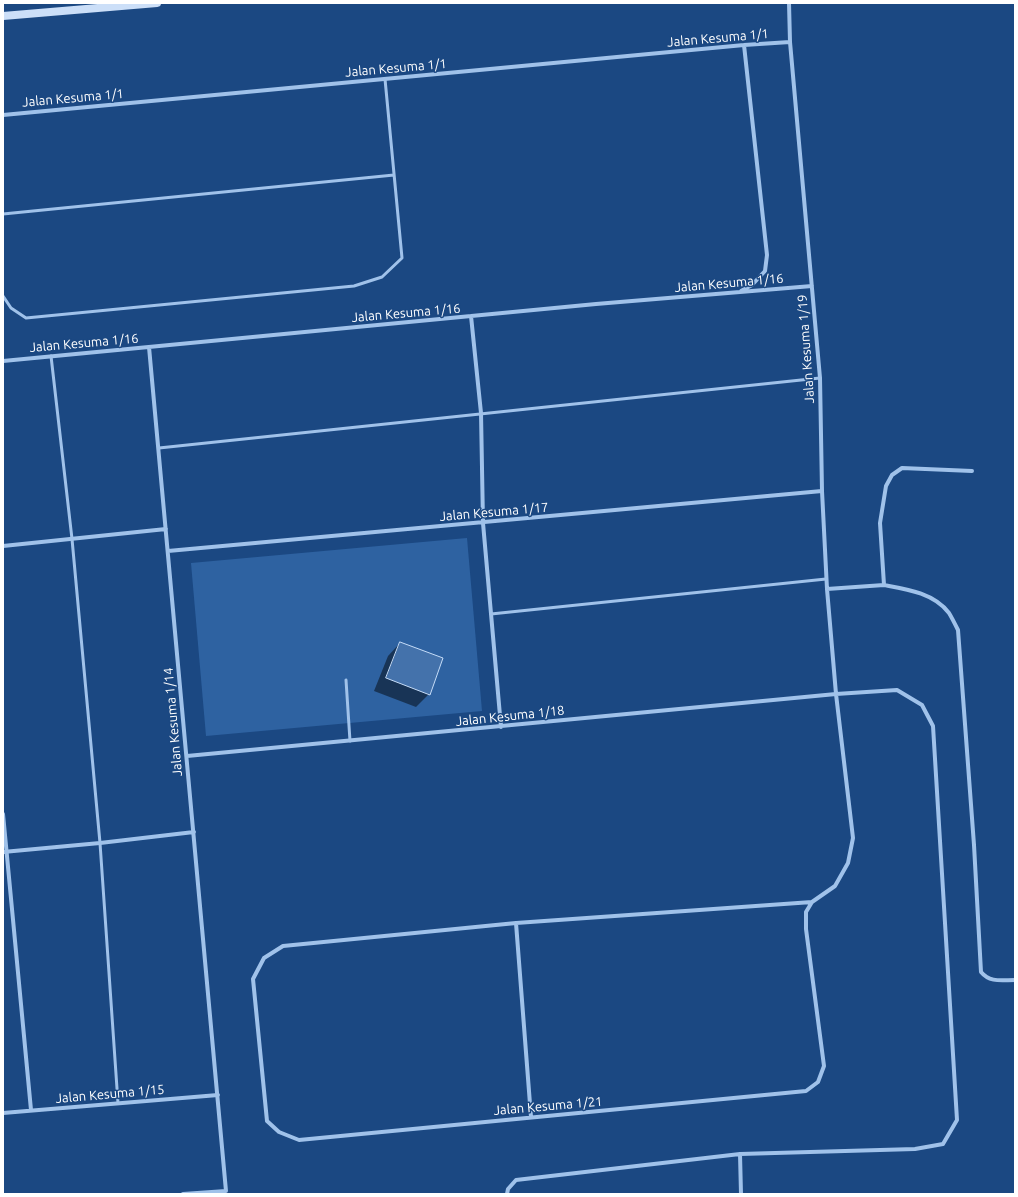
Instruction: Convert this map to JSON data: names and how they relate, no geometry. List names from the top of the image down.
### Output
{
  "streets": {
    "street": [
      "Jalan Kesuma 1/1",
      "Jalan Kesuma 1/16",
      "Jalan Kesuma 1/19",
      "Jalan Kesuma 1/17",
      "Jalan Kesuma 1/18",
      "Jalan Kesuma 1/14",
      "Jalan Kesuma 1/15",
      "Jalan Kesuma 1/21"
    ]
  },
  "crossings": [
    ["Jalan Kesuma 1/1", "Jalan Kesuma 1/19"],
    ["Jalan Kesuma 1/16", "Jalan Kesuma 1/19"],
    ["Jalan Kesuma 1/16", "Jalan Kesuma 1/14"],
    ["Jalan Kesuma 1/19", "Jalan Kesuma 1/17"],
    ["Jalan Kesuma 1/19", "Jalan Kesuma 1/18"],
    ["Jalan Kesuma 1/19", "Jalan Kesuma 1/21"],
    ["Jalan Kesuma 1/17", "Jalan Kesuma 1/14"],
    ["Jalan Kesuma 1/18", "Jalan Kesuma 1/14"],
    ["Jalan Kesuma 1/14", "Jalan Kesuma 1/15"]
  ]
}
